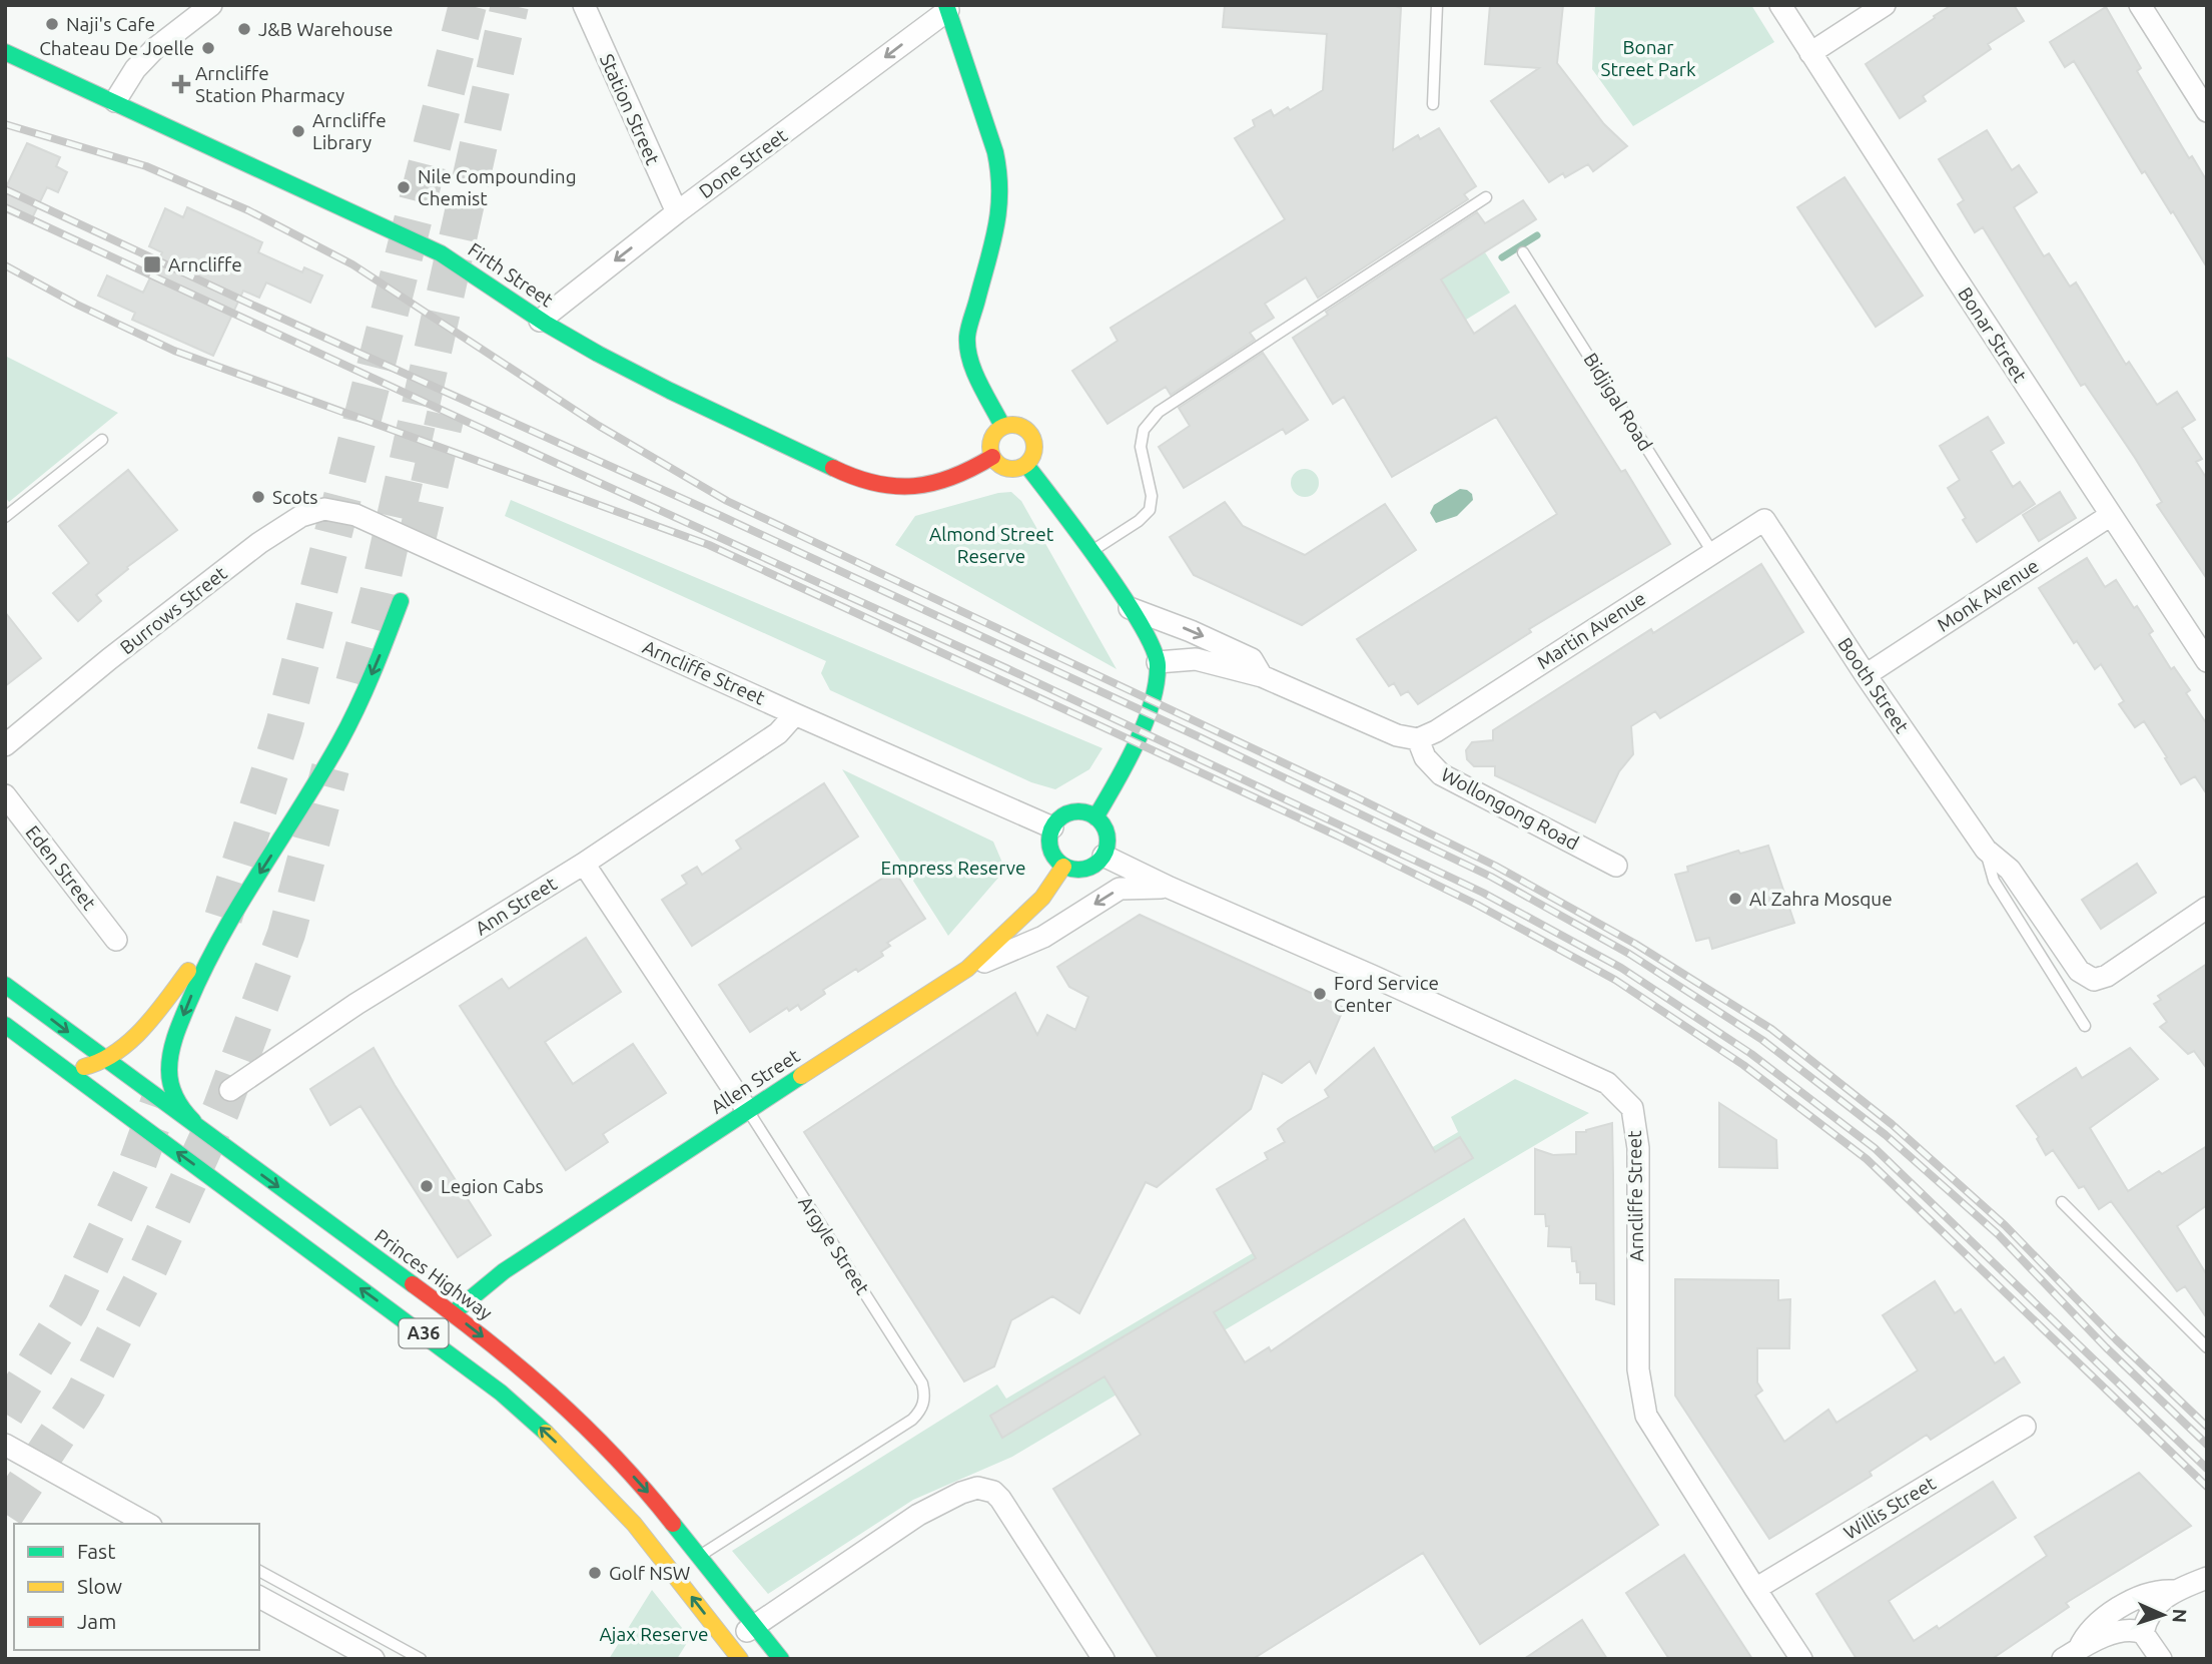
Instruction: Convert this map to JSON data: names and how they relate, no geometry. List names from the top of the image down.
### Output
{
  "streets": {
    "main road": [
      "Firth Street",
      "Allen Street",
      "Princes Highway",
      "A36"
    ],
    "street": [
      "Station Street",
      "Done Street",
      "Bonar Street",
      "Monk Avenue",
      "Burrows Street",
      "Martin Avenue",
      "Arncliffe Street",
      "Booth Street",
      "Wollongong Road",
      "Eden Street",
      "Ann Street",
      "Argyle Street",
      "Willis Street"
    ],
    "lane": ["Bidjigal Road"]
  },
  "crossings": [
    ["Station Street", "Done Street"],
    ["Done Street", "Firth Street"],
    ["Bonar Street", "Monk Avenue"],
    ["Bidjigal Road", "Martin Avenue"],
    ["Monk Avenue", "Booth Street"],
    ["Burrows Street", "Arncliffe Street"],
    ["Martin Avenue", "Booth Street"],
    ["Martin Avenue", "Wollongong Road"],
    ["Arncliffe Street", "Ann Street"],
    ["Arncliffe Street", "Allen Street"],
    ["Arncliffe Street", "Willis Street"],
    ["Ann Street", "Argyle Street"],
    ["Allen Street", "Argyle Street"],
    ["Allen Street", "Princes Highway"],
    ["Argyle Street", "Princes Highway"]
  ],
  "one_way": ["Done Street"],
  "parks": [
    "Bonar Street Park",
    "Almond Street Reserve",
    "Empress Reserve",
    "Ajax Reserve"
  ],
  "places": {
    "other": [
      "Naji's Cafe",
      "J&B Warehouse",
      "Chateau De Joelle",
      "Arncliffe Library",
      "Nile Compounding Chemist",
      "Scots",
      "Al Zahra Mosque",
      "Ford Service Center",
      "Legion Cabs",
      "Golf NSW"
    ],
    "health": ["Arncliffe Station Pharmacy"],
    "transit": ["Arncliffe"]
  },
  "legend": ["Fast", "Slow", "Jam"],
  "north": "right"
}
